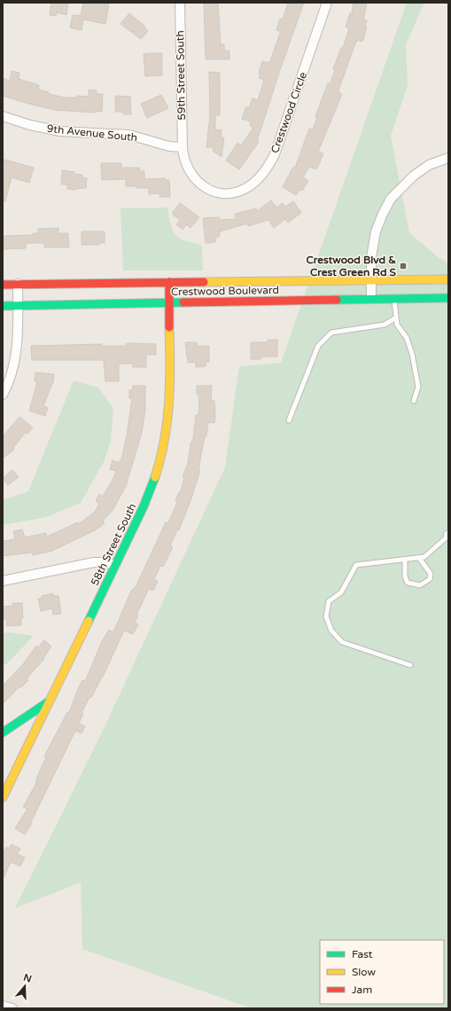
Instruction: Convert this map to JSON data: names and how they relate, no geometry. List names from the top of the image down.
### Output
{
  "streets": {
    "main road": ["Crestwood Boulevard", "58th Street South"],
    "street": ["59th Street South", "Crestwood Circle", "9th Avenue South"]
  },
  "crossings": [
    ["59th Street South", "Crestwood Circle"],
    ["59th Street South", "9th Avenue South"],
    ["Crestwood Circle", "9th Avenue South"],
    ["Crestwood Boulevard", "58th Street South"]
  ],
  "places": {
    "transit": ["Crestwood Blvd & Crest Green Rd S"]
  },
  "legend": ["Fast", "Slow", "Jam"],
  "north": "top"
}
